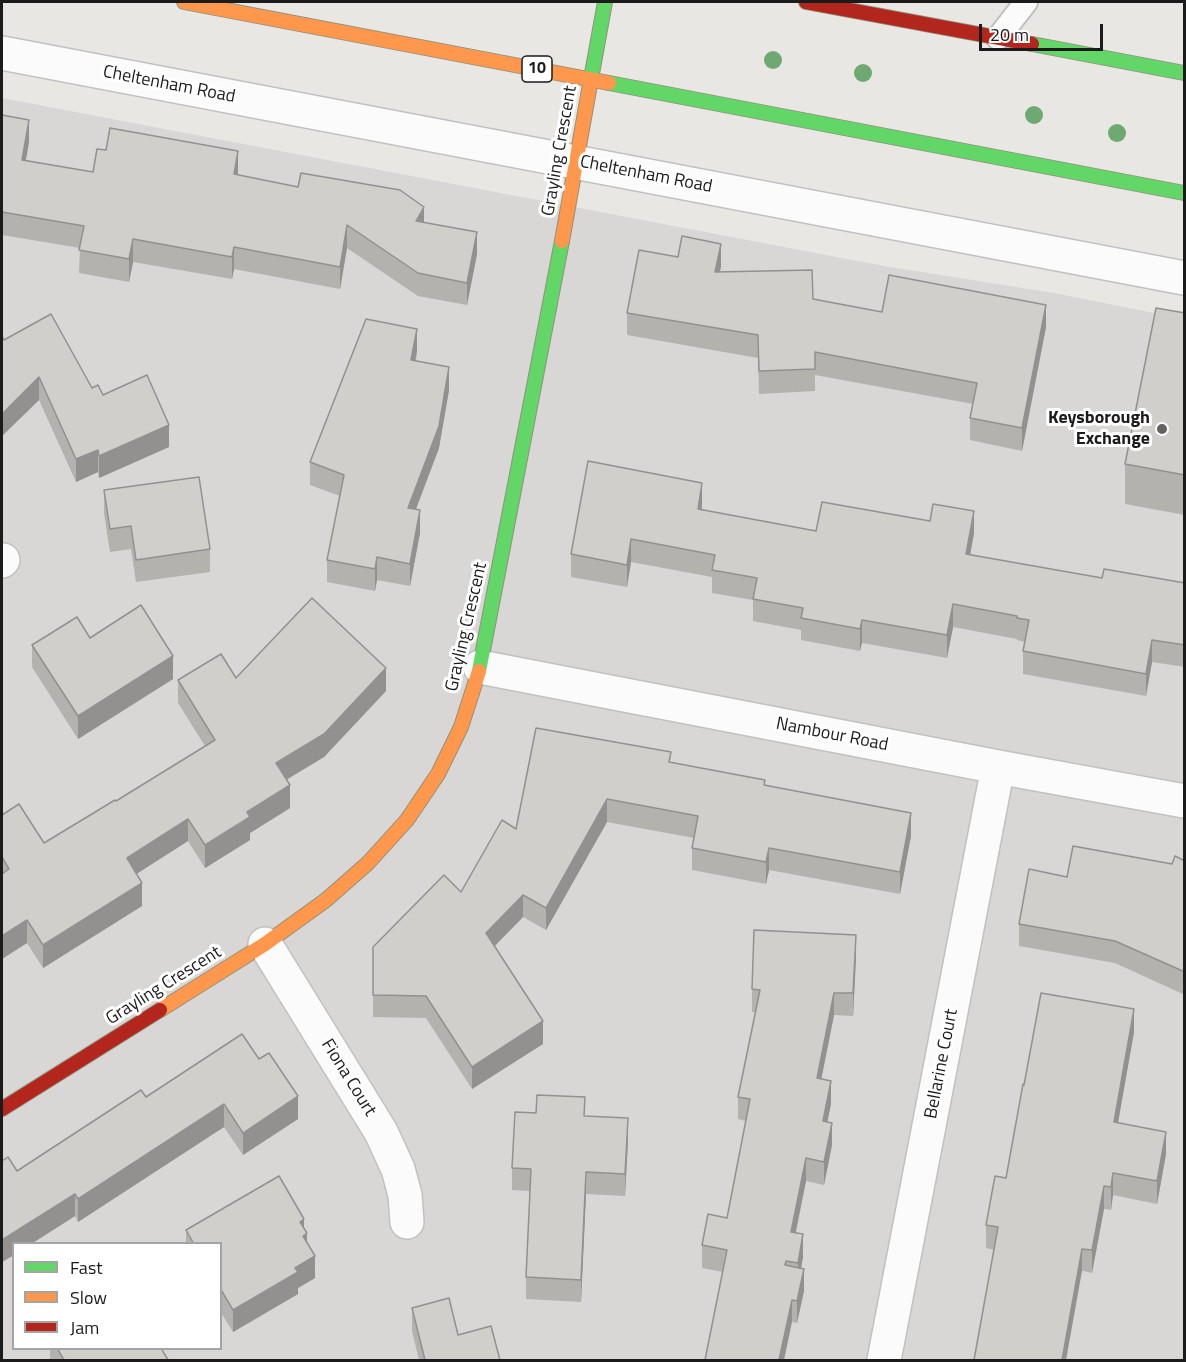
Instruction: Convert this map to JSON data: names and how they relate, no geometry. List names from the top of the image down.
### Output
{
  "streets": {
    "main road": ["10", "Grayling Crescent"],
    "street": [
      "Cheltenham Road",
      "Nambour Road",
      "Bellarine Court",
      "Fiona Court"
    ]
  },
  "crossings": [
    ["10", "Grayling Crescent"],
    ["Cheltenham Road", "Grayling Crescent"],
    ["Grayling Crescent", "Nambour Road"],
    ["Grayling Crescent", "Fiona Court"],
    ["Nambour Road", "Bellarine Court"]
  ],
  "places": ["Keysborough Exchange"],
  "legend": ["Fast", "Slow", "Jam"],
  "scale_bar": "20 m"
}
